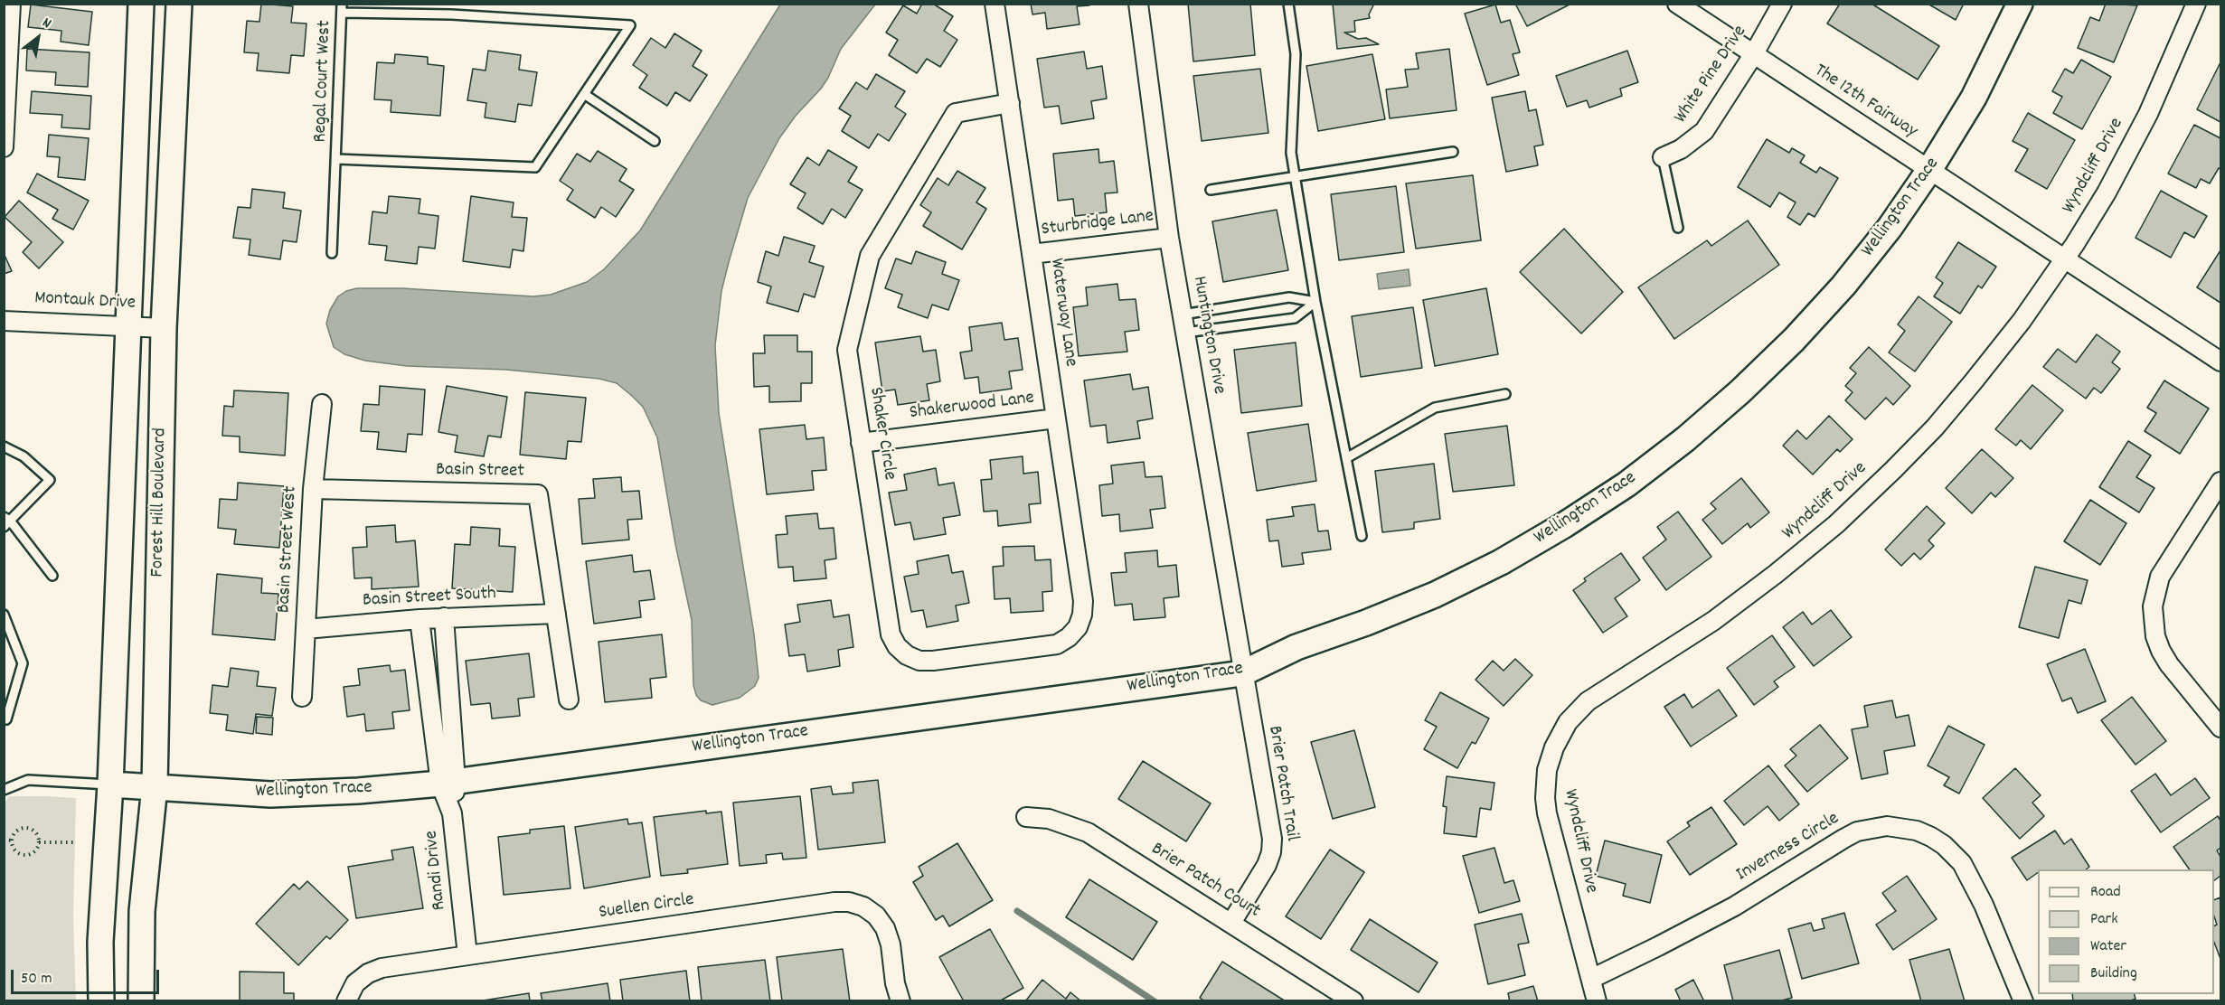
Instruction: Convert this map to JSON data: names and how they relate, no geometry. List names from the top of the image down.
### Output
{
  "streets": {
    "street": [
      "White Pine Drive",
      "The 12th Fairway",
      "Wyndcliff Drive",
      "Wellington Trace",
      "Sturbridge Lane",
      "Montauk Drive",
      "Waterway Lane",
      "Huntington Drive",
      "Shakerwood Lane",
      "Shaker Circle",
      "Basin Street",
      "Forest Hill Boulevard",
      "Basin Street West",
      "Basin Street South",
      "Brier Patch Trail",
      "Inverness Circle",
      "Randi Drive",
      "Brier Patch Court",
      "Suellen Circle"
    ],
    "lane": ["Regal Court West"]
  },
  "crossings": [
    ["White Pine Drive", "The 12th Fairway"],
    ["The 12th Fairway", "Wyndcliff Drive"],
    ["The 12th Fairway", "Wellington Trace"],
    ["Wyndcliff Drive", "Inverness Circle"],
    ["Wellington Trace", "Huntington Drive"],
    ["Wellington Trace", "Forest Hill Boulevard"],
    ["Wellington Trace", "Brier Patch Trail"],
    ["Wellington Trace", "Randi Drive"],
    ["Sturbridge Lane", "Waterway Lane"],
    ["Sturbridge Lane", "Huntington Drive"],
    ["Montauk Drive", "Forest Hill Boulevard"],
    ["Waterway Lane", "Shakerwood Lane"],
    ["Waterway Lane", "Shaker Circle"],
    ["Huntington Drive", "Brier Patch Trail"],
    ["Shakerwood Lane", "Shaker Circle"],
    ["Basin Street", "Basin Street West"],
    ["Basin Street", "Basin Street South"],
    ["Basin Street West", "Basin Street South"],
    ["Brier Patch Trail", "Brier Patch Court"],
    ["Randi Drive", "Suellen Circle"]
  ],
  "legend": [
    "Road",
    "Park",
    "Water",
    "Building"
  ],
  "scale_bar": "50 m",
  "north": "top right"
}
